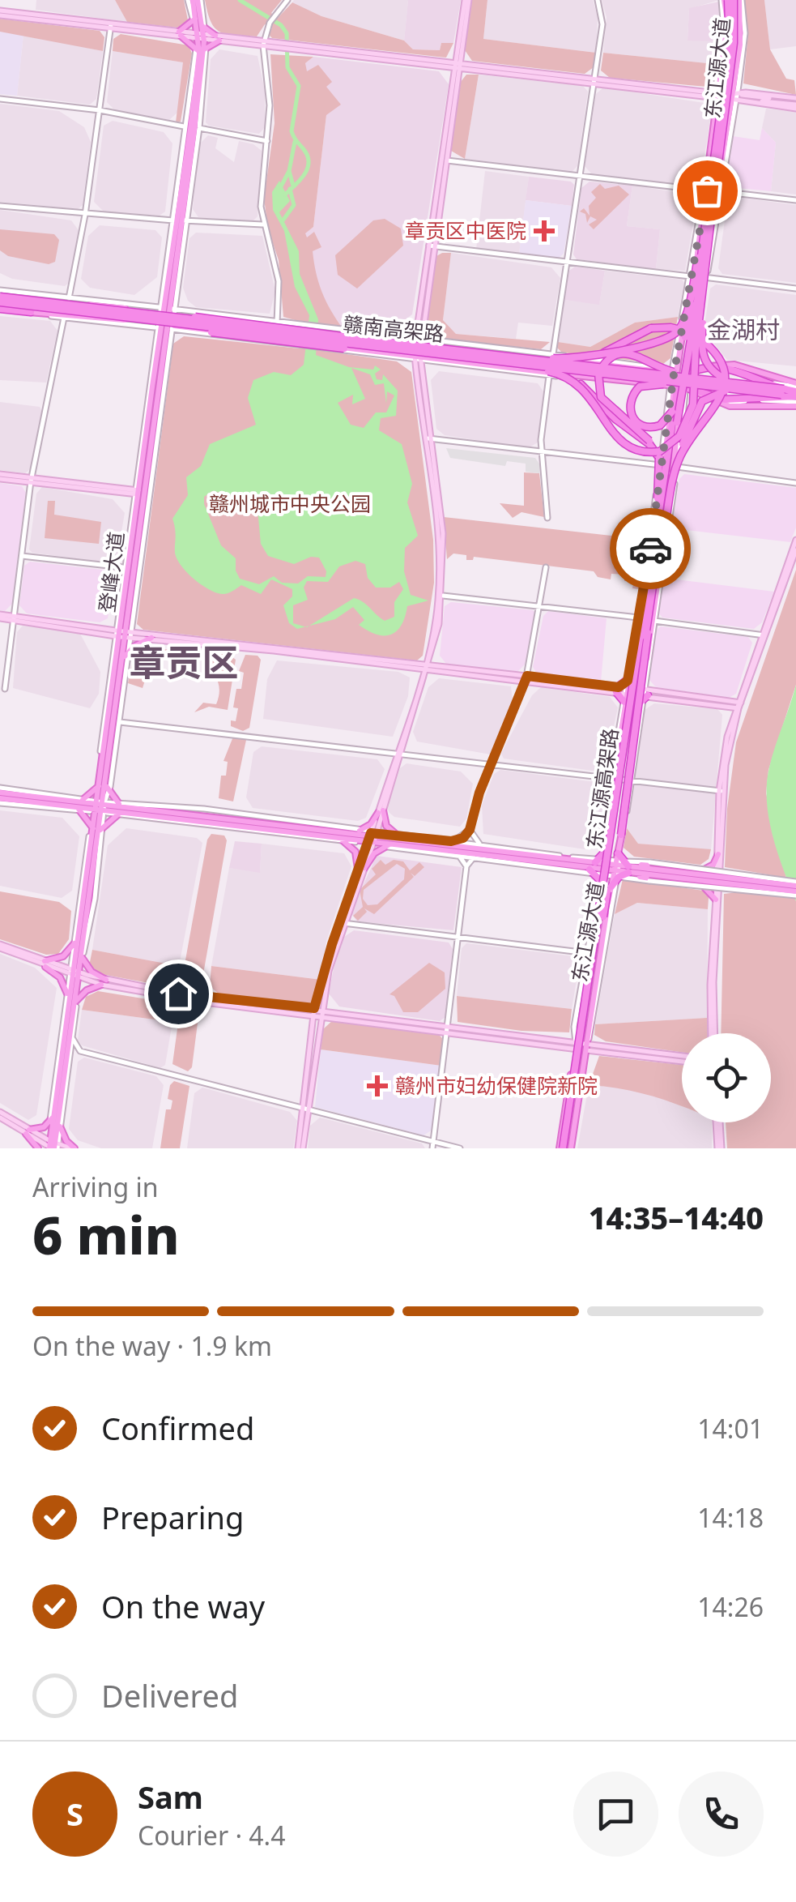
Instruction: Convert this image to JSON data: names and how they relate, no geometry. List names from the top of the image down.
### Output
{
  "streets": {
    "highway": ["赣南高架路", "东江源高架路"],
    "main road": ["东江源大道", "登峰大道"]
  },
  "crossings": [
    ["东江源大道", "东江源高架路"]
  ],
  "districts": ["金湖村", "章贡区"],
  "parks": ["赣州城市中央公园"],
  "places": {
    "health": ["章贡区中医院", "赣州市妇幼保健院新院"]
  },
  "page": {
    "heading": ["6 min", "Arriving in", "14:35–14:40"],
    "panel": ["Sam", "Courier · 4.4"],
    "bar": "On the way · 1.9 km",
    "list": [
      ["Confirmed", "14:01"],
      ["Preparing", "14:18"],
      ["On the way", "14:26"],
      "Delivered"
    ],
    "round": "S"
  }
}
